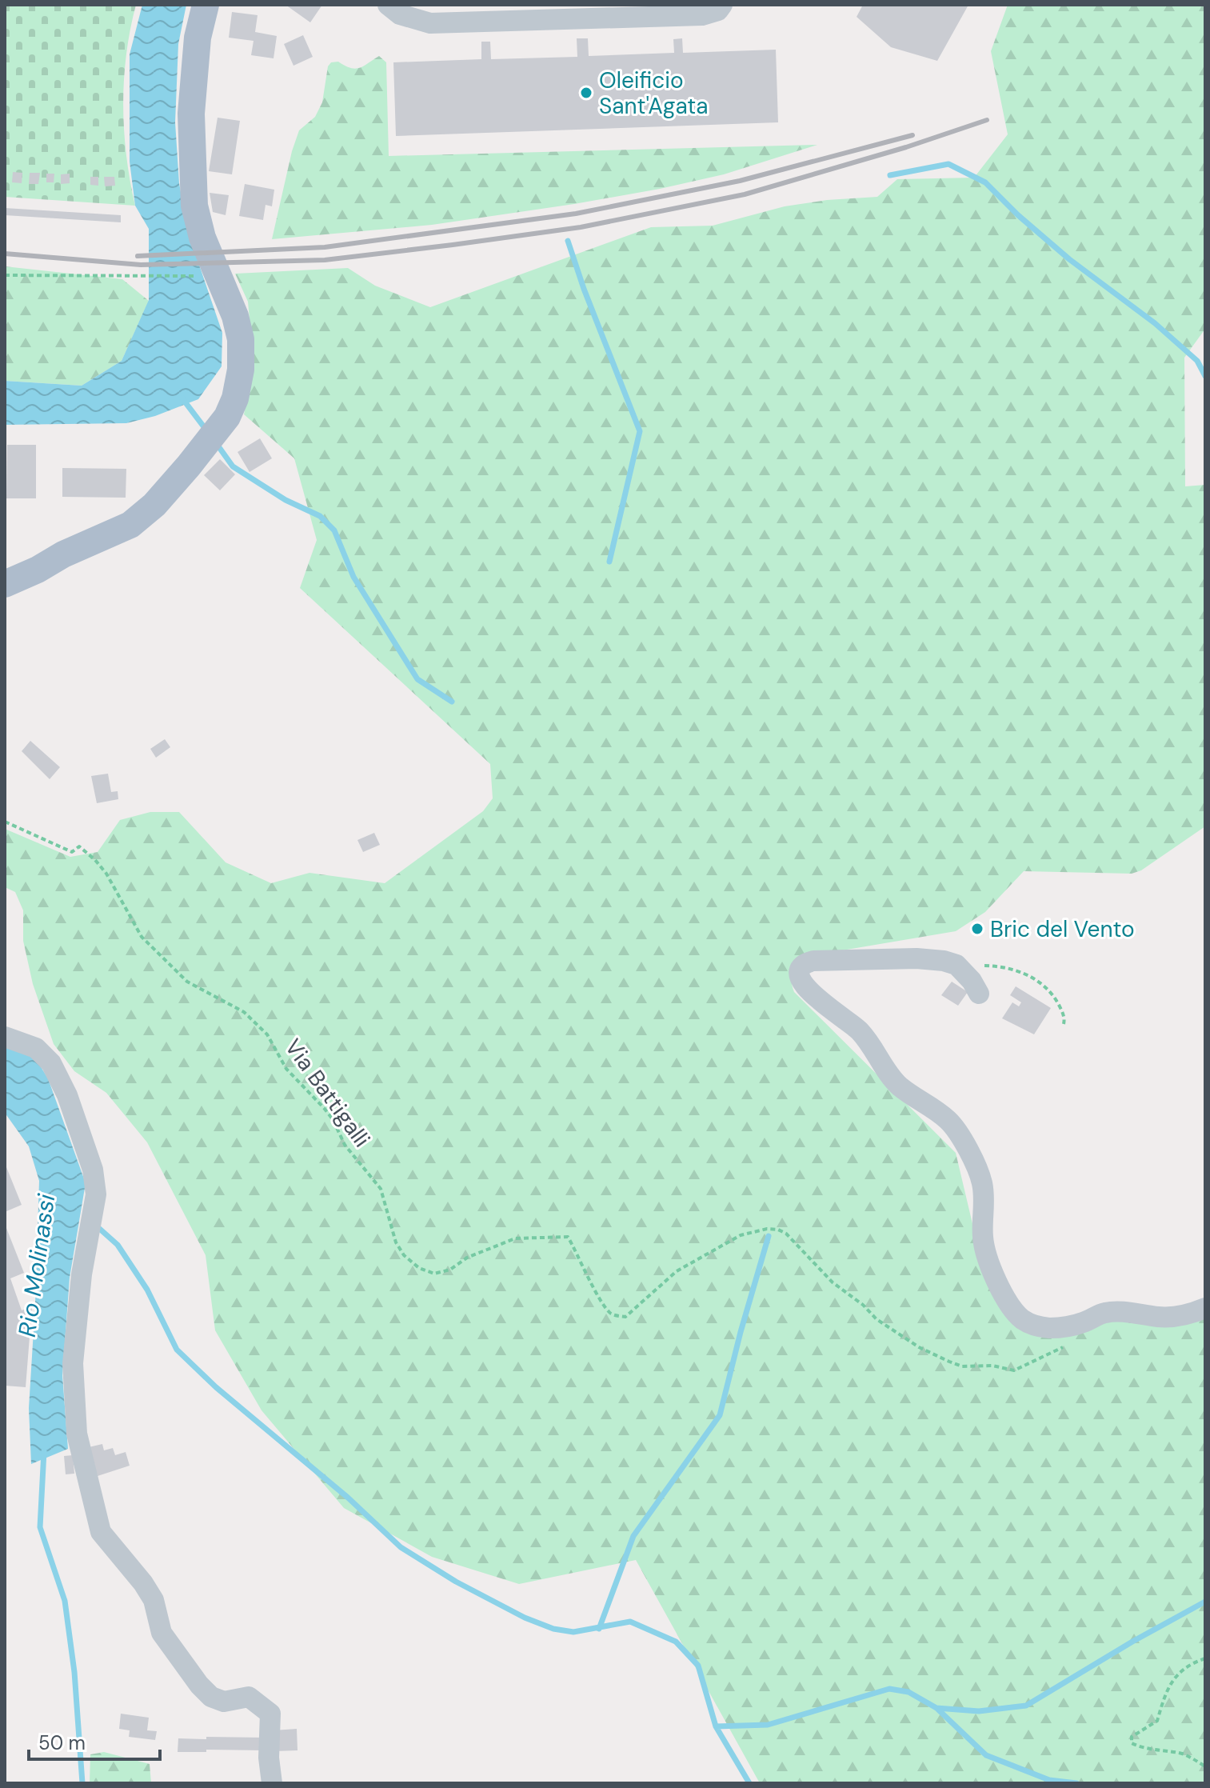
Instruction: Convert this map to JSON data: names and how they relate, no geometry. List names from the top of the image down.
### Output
{
  "streets": {
    "path": ["Via Battigalli"]
  },
  "water": ["Rio Molinassi"],
  "places": ["Oleificio Sant'Agata", "Bric del Vento"],
  "scale_bar": "50 m"
}
